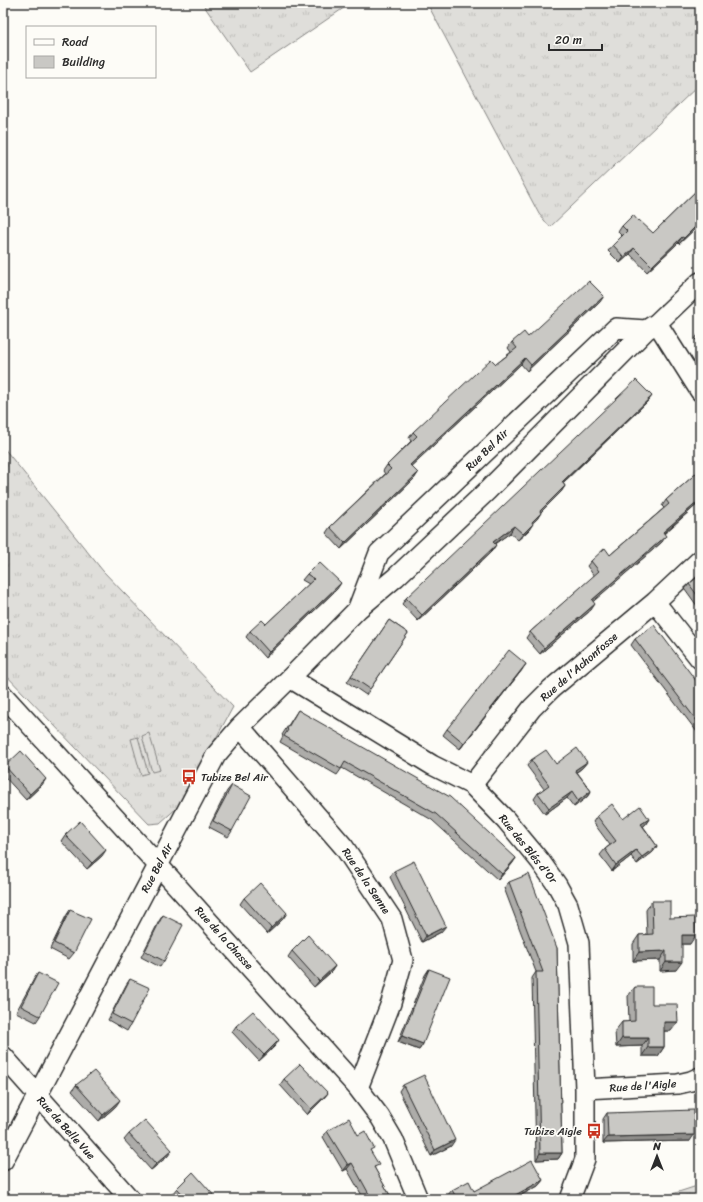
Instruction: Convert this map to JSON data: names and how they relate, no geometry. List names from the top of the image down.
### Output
{
  "streets": {
    "street": [
      "Rue Bel Air",
      "Rue de l'Achonfosse",
      "Rue des Blés d'Or",
      "Rue de la Senne",
      "Rue de la Chasse",
      "Rue de l'Aigle",
      "Rue de Belle Vue"
    ]
  },
  "crossings": [
    ["Rue Bel Air", "Rue des Blés d'Or"],
    ["Rue Bel Air", "Rue de la Senne"],
    ["Rue Bel Air", "Rue de la Chasse"],
    ["Rue Bel Air", "Rue de Belle Vue"],
    ["Rue de l'Achonfosse", "Rue des Blés d'Or"],
    ["Rue des Blés d'Or", "Rue de l'Aigle"],
    ["Rue de la Senne", "Rue de la Chasse"]
  ],
  "places": {
    "bus stop": ["Tubize Bel Air", "Tubize Aigle"]
  },
  "legend": ["Road", "Building"],
  "scale_bar": "20 m",
  "north": "top"
}
